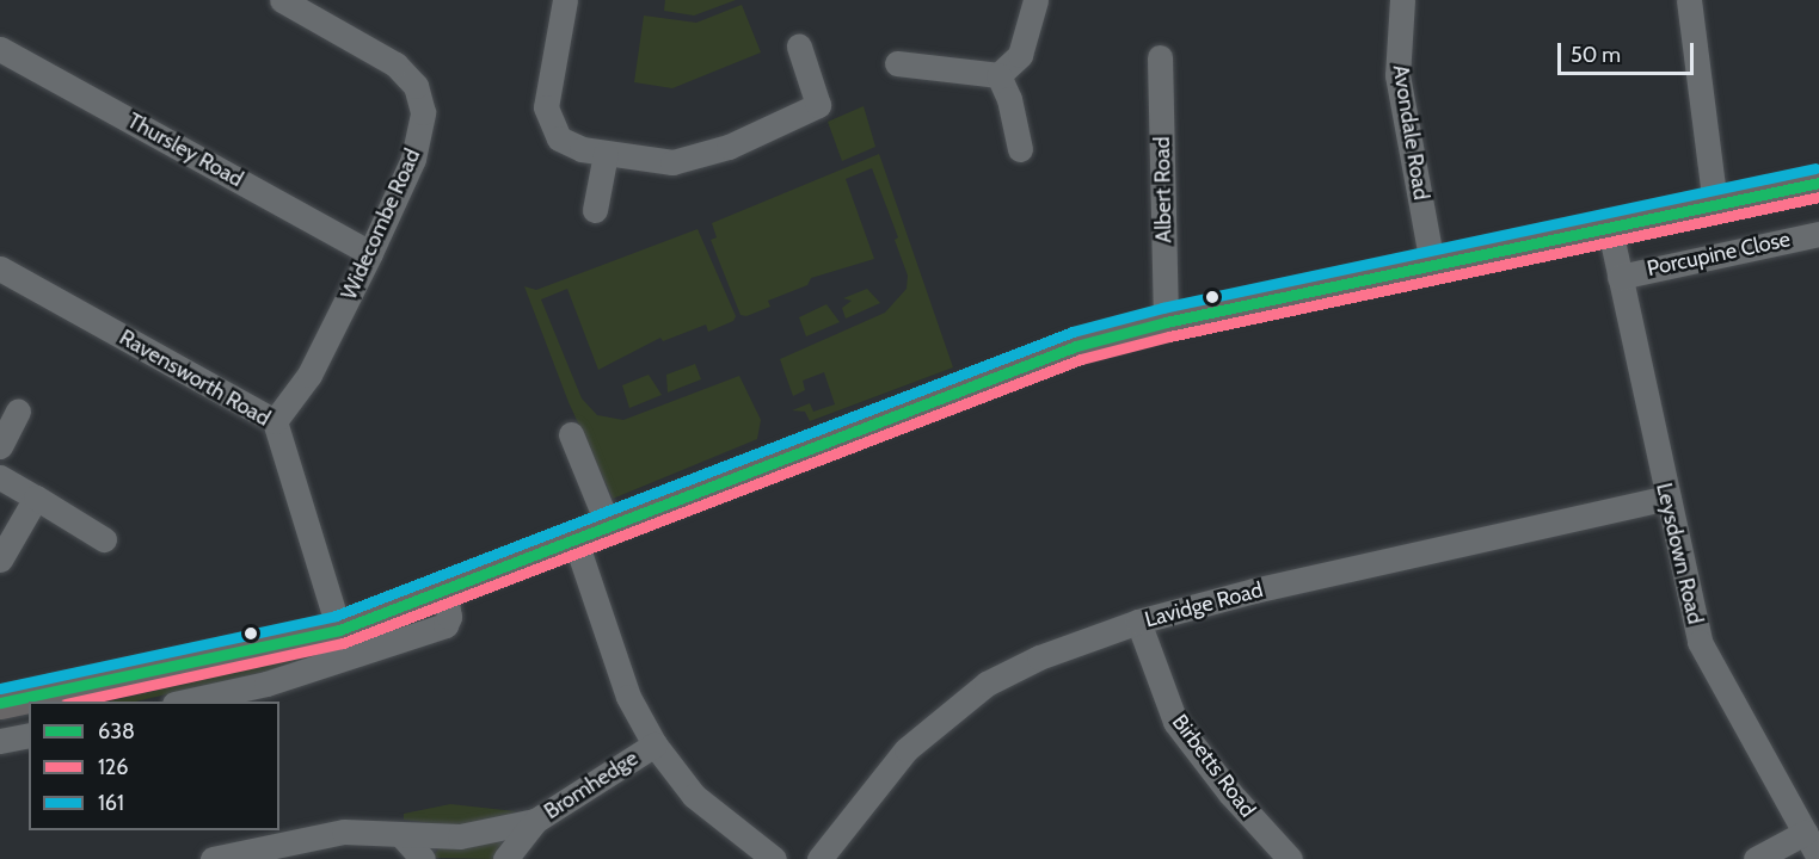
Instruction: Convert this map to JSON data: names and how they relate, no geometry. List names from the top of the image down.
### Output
{
  "streets": {
    "street": [
      "Avondale Road",
      "Thursley Road",
      "Albert Road",
      "Widecombe Road",
      "Porcupine Close",
      "Ravensworth Road",
      "Leysdown Road",
      "Lavidge Road",
      "Birbetts Road",
      "Bromhedge"
    ]
  },
  "crossings": [
    ["Thursley Road", "Widecombe Road"],
    ["Widecombe Road", "Ravensworth Road"],
    ["Porcupine Close", "Leysdown Road"],
    ["Leysdown Road", "Lavidge Road"],
    ["Lavidge Road", "Birbetts Road"]
  ],
  "lines": ["transit line 161", "transit line 638", "transit line 126"],
  "legend": ["638", "126", "161"],
  "scale_bar": "50 m"
}
